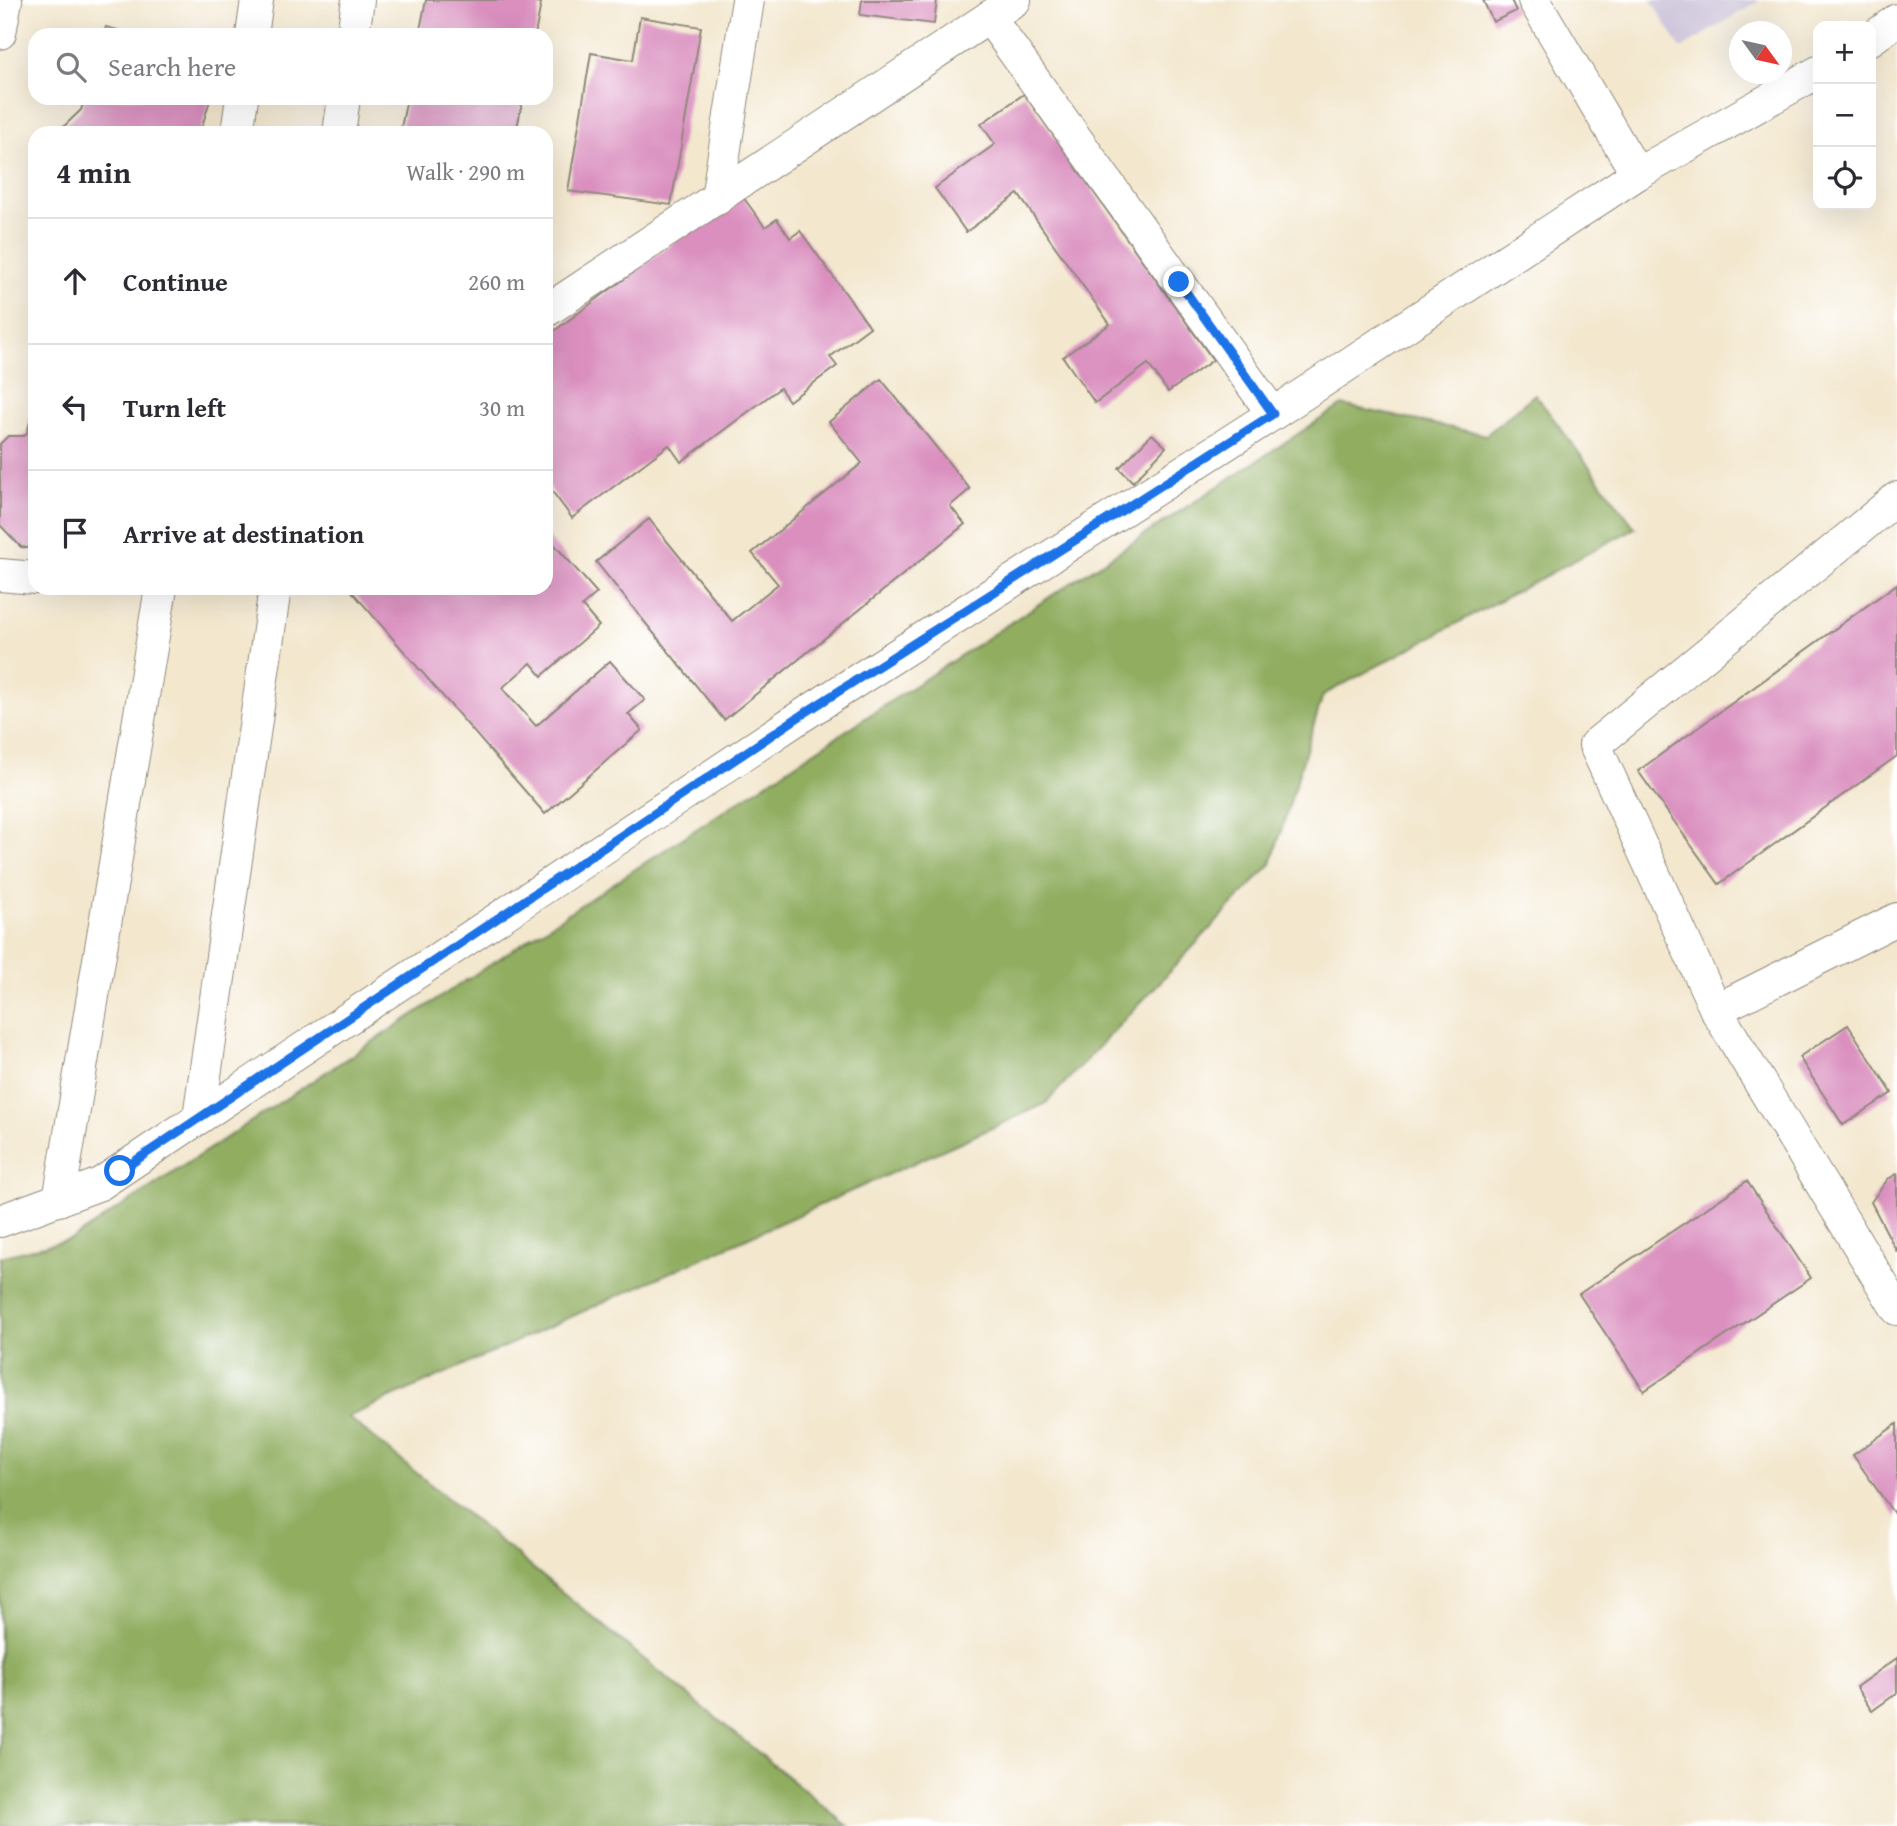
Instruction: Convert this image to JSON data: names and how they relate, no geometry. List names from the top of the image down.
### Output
{
  "north": "bottom right",
  "page": {
    "map_buttons": ["+", "−"],
    "search": "Search here",
    "heading": ["4 min", "Walk · 290 m"],
    "list": [
      ["Continue", "260 m"],
      ["Turn left", "30 m"],
      "Arrive at destination"
    ]
  }
}
